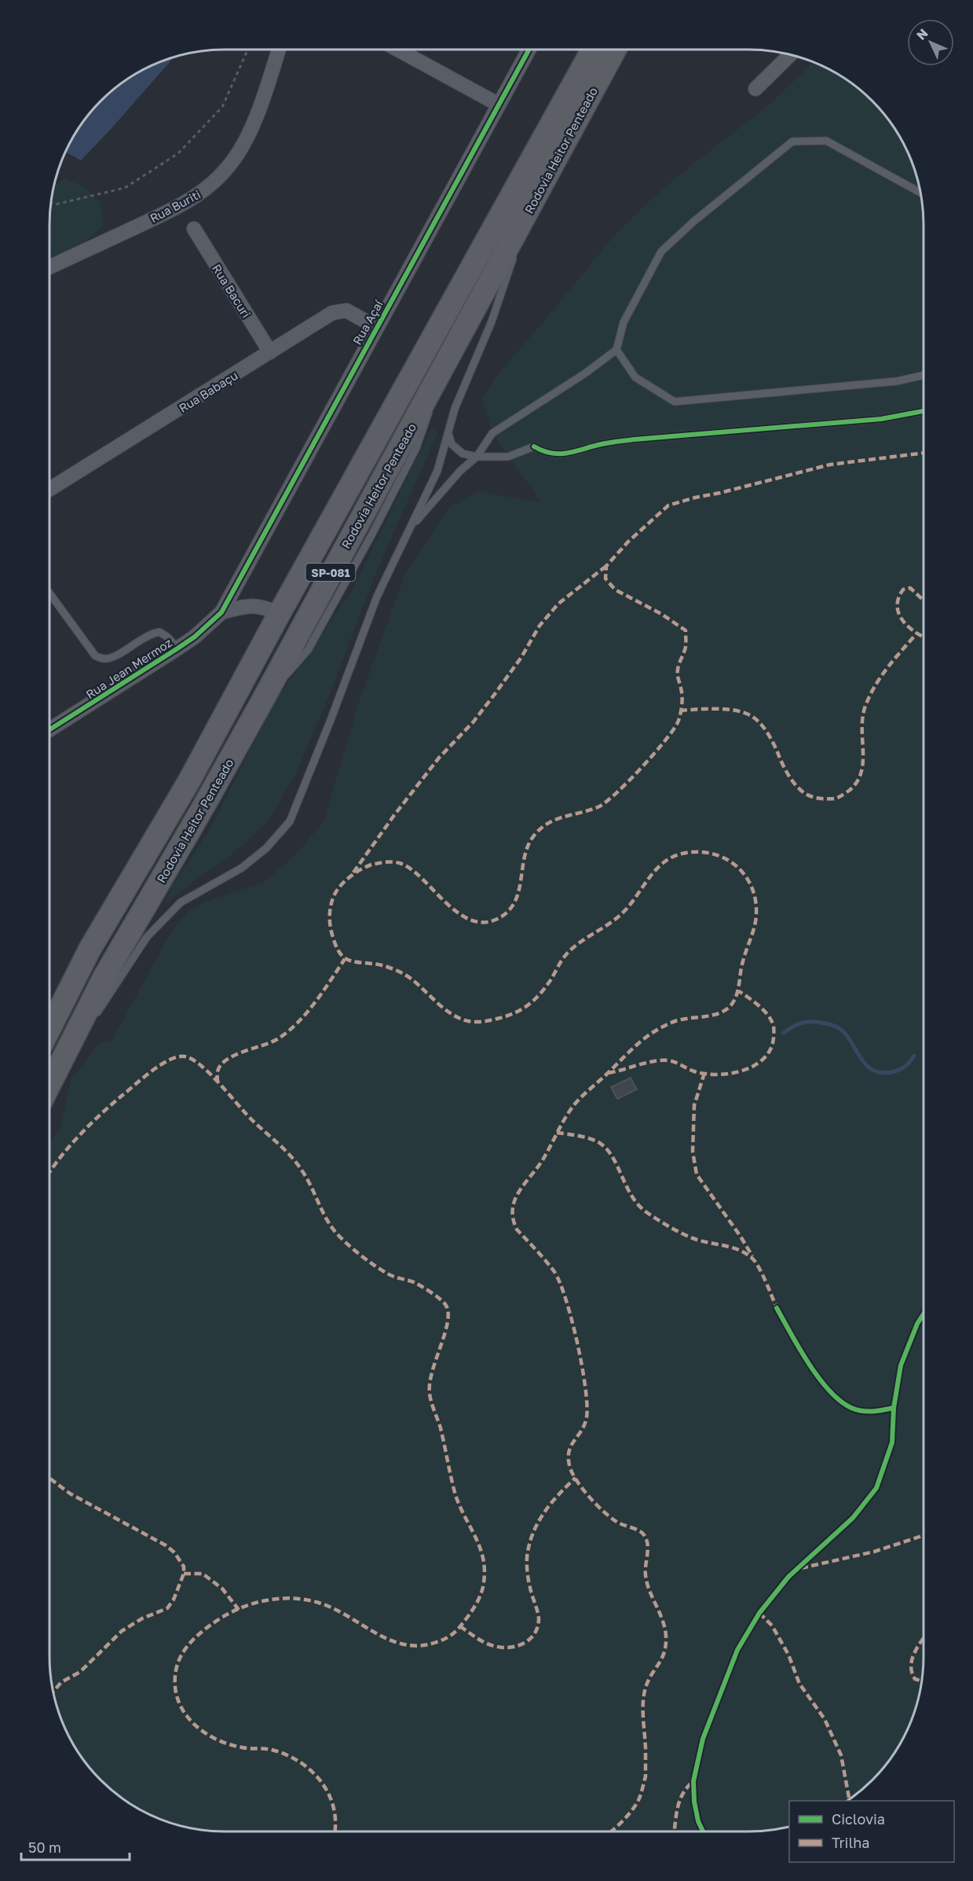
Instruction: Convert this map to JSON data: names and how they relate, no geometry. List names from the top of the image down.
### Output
{
  "streets": {
    "main road": ["Rodovia Heitor Penteado", "SP-081"],
    "street": [
      "Rua Buriti",
      "Rua Bacuri",
      "Rua Açaí",
      "Rua Babaçu",
      "Rua Jean Mermoz"
    ]
  },
  "crossings": [
    ["Rua Bacuri", "Rua Babaçu"],
    ["Rua Açaí", "Rua Babaçu"],
    ["Rua Açaí", "Rua Jean Mermoz"]
  ],
  "legend": ["Ciclovia", "Trilha"],
  "scale_bar": "50 m",
  "north": "top left"
}
